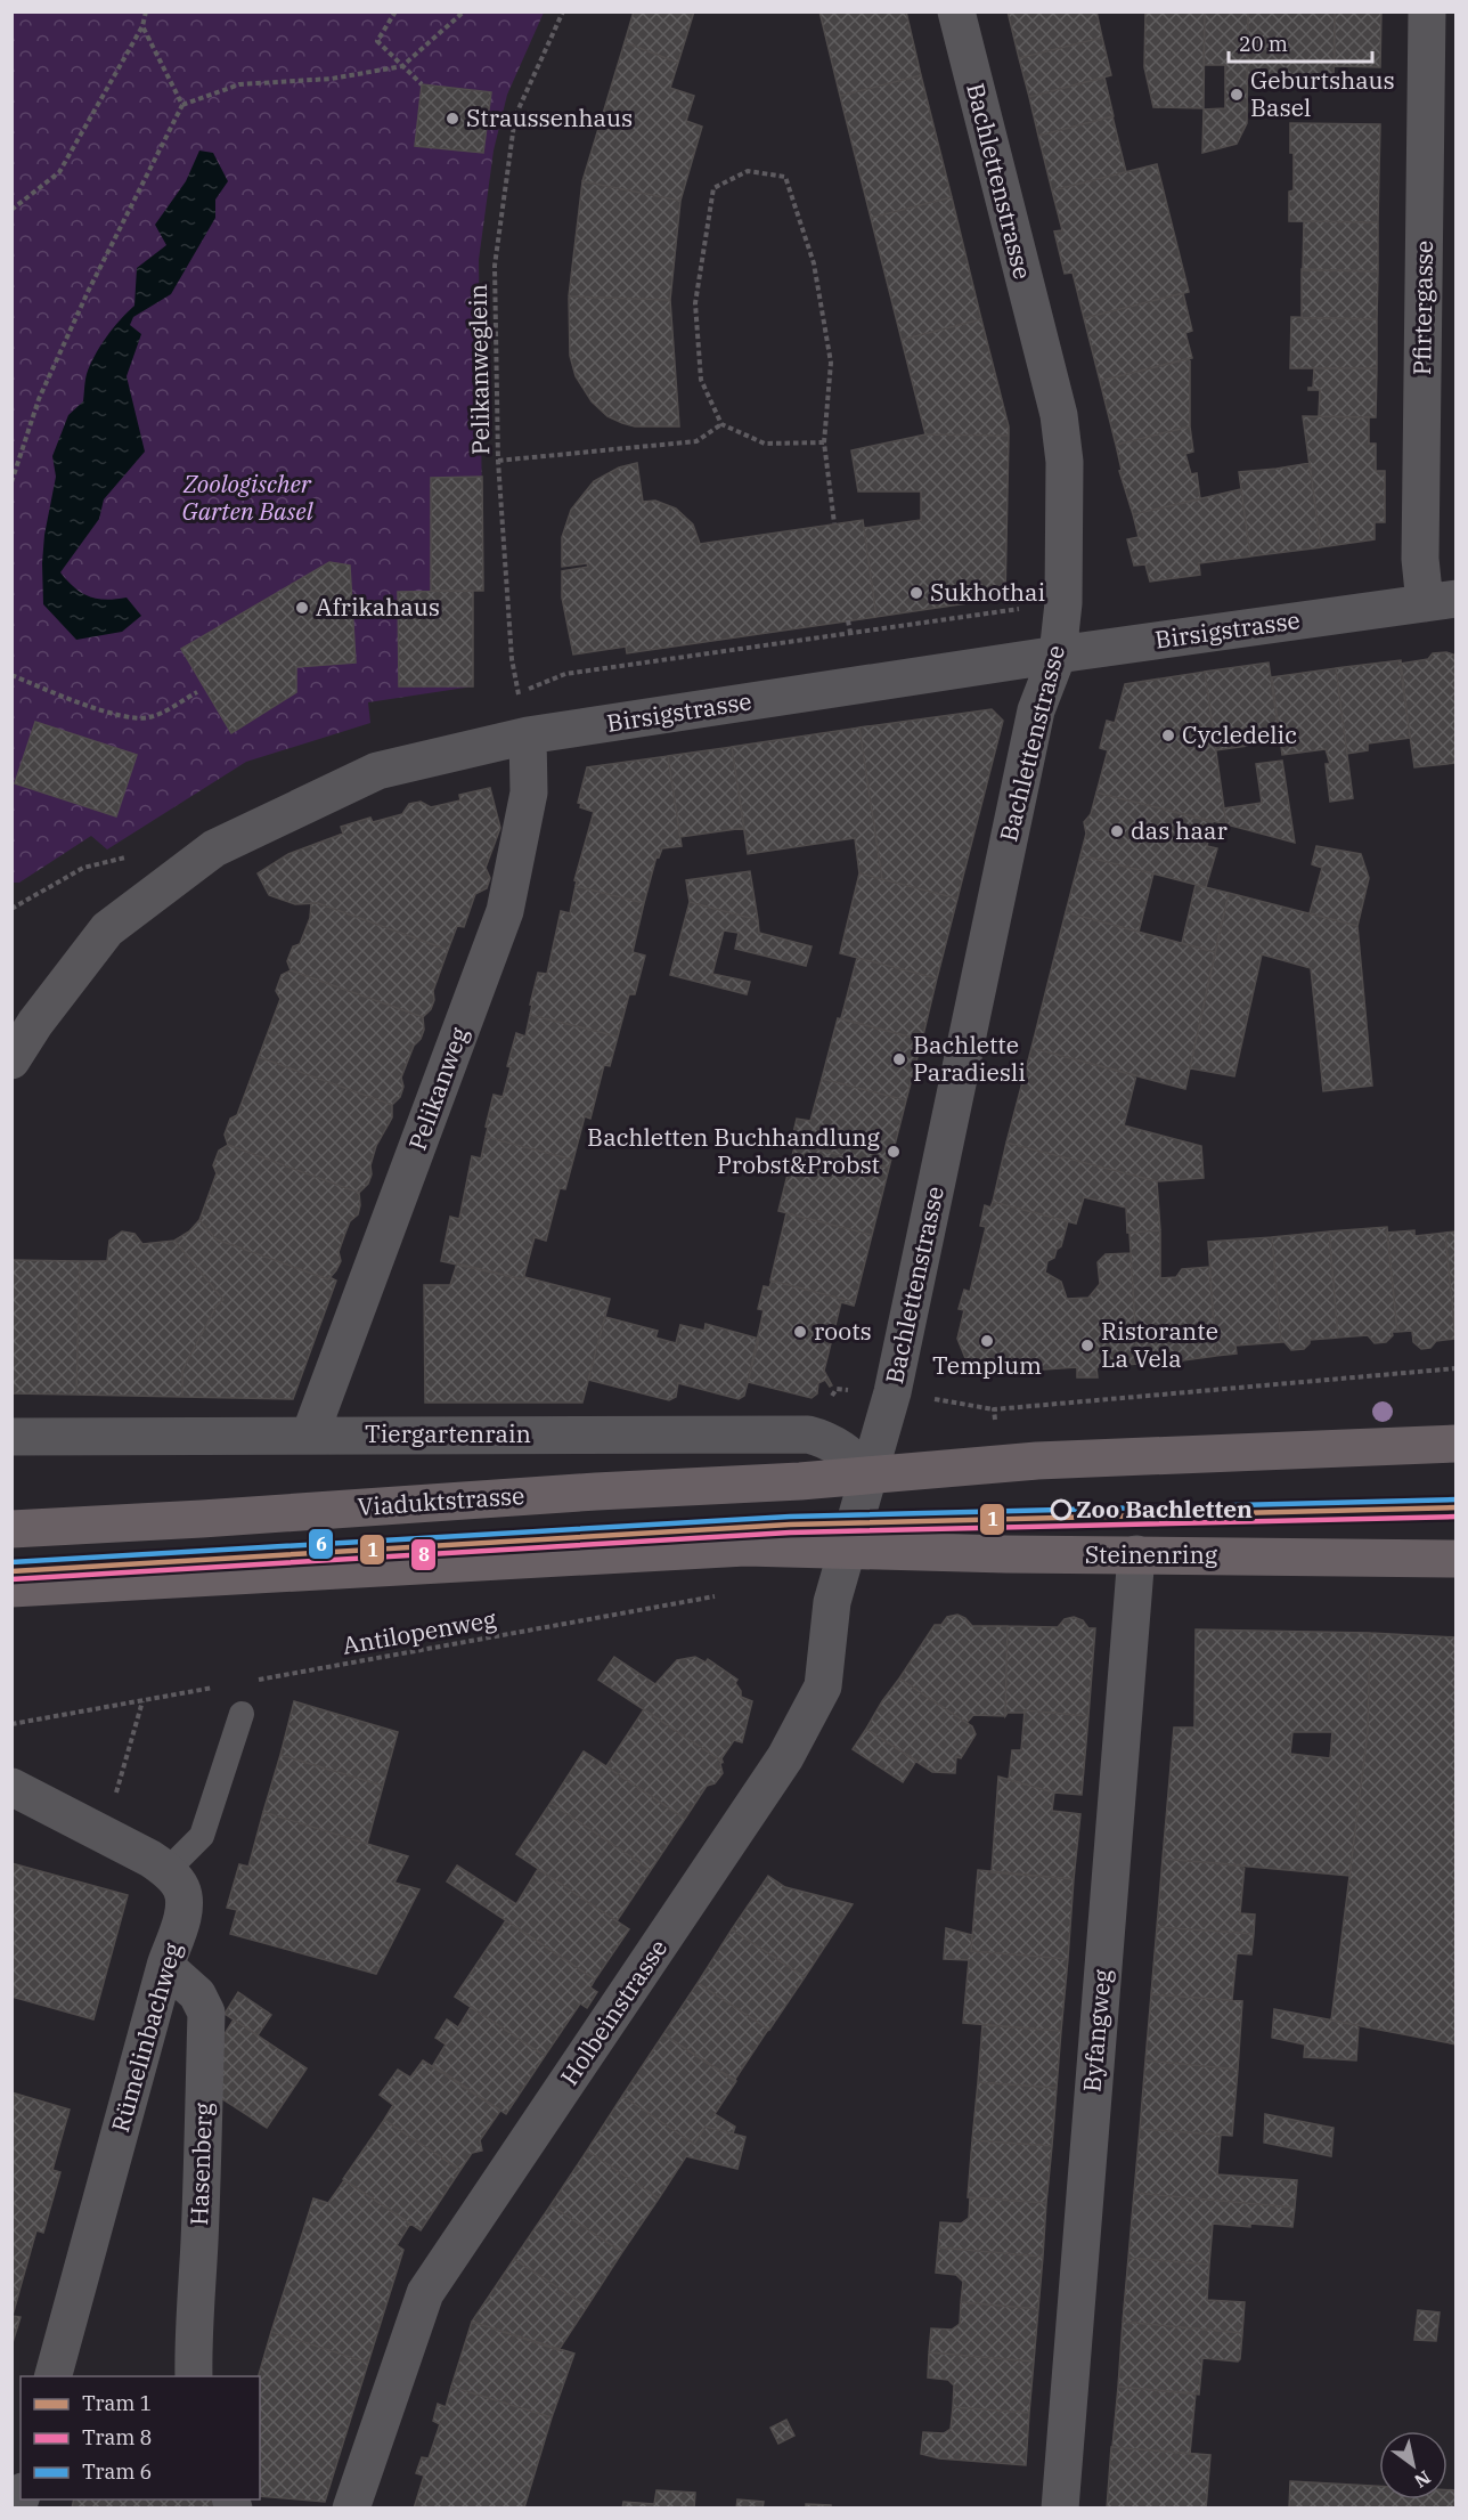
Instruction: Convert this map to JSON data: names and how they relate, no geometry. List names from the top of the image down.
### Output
{
  "streets": {
    "main road": ["Viaduktstrasse", "Steinenring"],
    "street": [
      "Bachlettenstrasse",
      "Pfirtergasse",
      "Birsigstrasse",
      "Pelikanweg",
      "Tiergartenrain",
      "Holbeinstrasse",
      "Byfangweg",
      "Rümelinbachweg",
      "Hasenberg"
    ],
    "path": ["Pelikanweglein", "Antilopenweg"]
  },
  "crossings": [
    ["Bachlettenstrasse", "Birsigstrasse"],
    ["Bachlettenstrasse", "Tiergartenrain"],
    ["Bachlettenstrasse", "Viaduktstrasse"],
    ["Bachlettenstrasse", "Holbeinstrasse"],
    ["Pfirtergasse", "Birsigstrasse"],
    ["Pelikanweglein", "Birsigstrasse"],
    ["Pelikanweglein", "Pelikanweg"],
    ["Birsigstrasse", "Pelikanweg"],
    ["Pelikanweg", "Tiergartenrain"],
    ["Tiergartenrain", "Viaduktstrasse"],
    ["Steinenring", "Holbeinstrasse"],
    ["Steinenring", "Byfangweg"],
    ["Rümelinbachweg", "Hasenberg"]
  ],
  "parks": ["Zoologischer Garten Basel"],
  "places": [
    "Geburtshaus Basel",
    "Straussenhaus",
    "Sukhothai",
    "Afrikahaus",
    "Cycledelic",
    "das haar",
    "Bachlette Paradiesli",
    "Bachletten Buchhandlung Probst&Probst",
    "roots",
    "Templum",
    "Ristorante La Vela",
    "Zoo Bachletten"
  ],
  "lines": ["tram line 6", "tram line 1", "tram line 8"],
  "legend": ["Tram 1", "Tram 8", "Tram 6"],
  "scale_bar": "20 m",
  "north": "bottom right"
}
